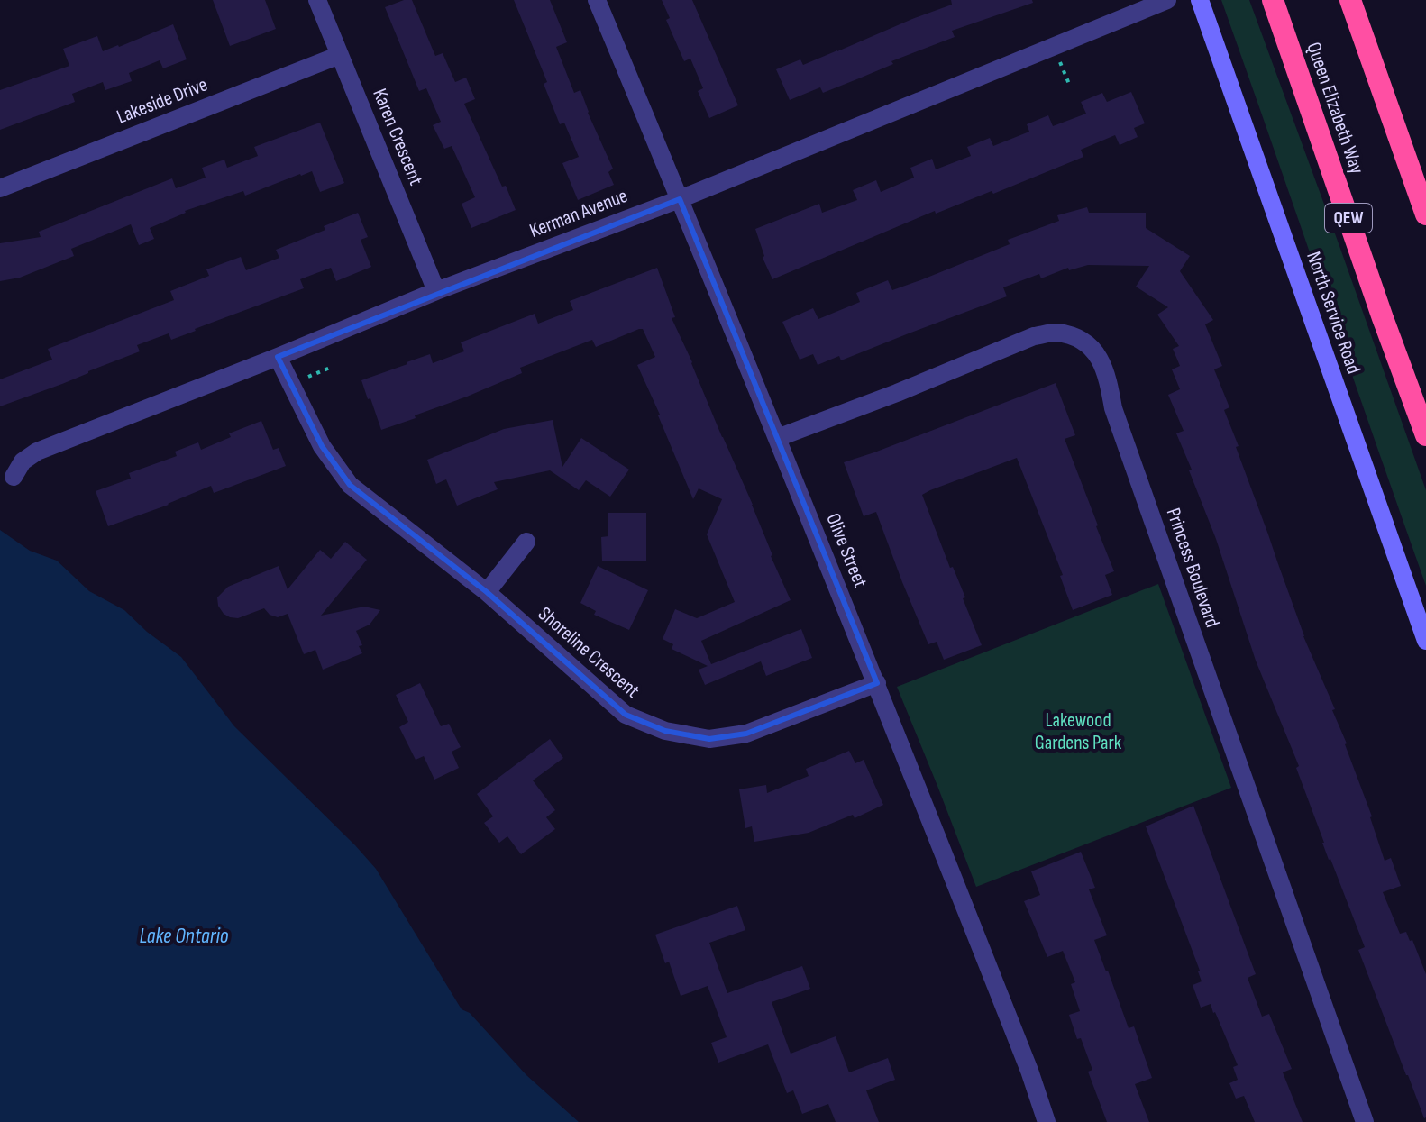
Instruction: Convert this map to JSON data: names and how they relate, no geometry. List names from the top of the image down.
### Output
{
  "streets": {
    "highway": ["Queen Elizabeth Way", "QEW"],
    "street": [
      "Lakeside Drive",
      "Karen Crescent",
      "Kerman Avenue",
      "North Service Road",
      "Olive Street",
      "Princess Boulevard",
      "Shoreline Crescent"
    ]
  },
  "crossings": [
    ["Lakeside Drive", "Karen Crescent"],
    ["Karen Crescent", "Kerman Avenue"],
    ["Kerman Avenue", "Olive Street"],
    ["Kerman Avenue", "Shoreline Crescent"],
    ["Olive Street", "Princess Boulevard"],
    ["Olive Street", "Shoreline Crescent"]
  ],
  "water": ["Lake Ontario"],
  "parks": ["Lakewood Gardens Park"]
}
